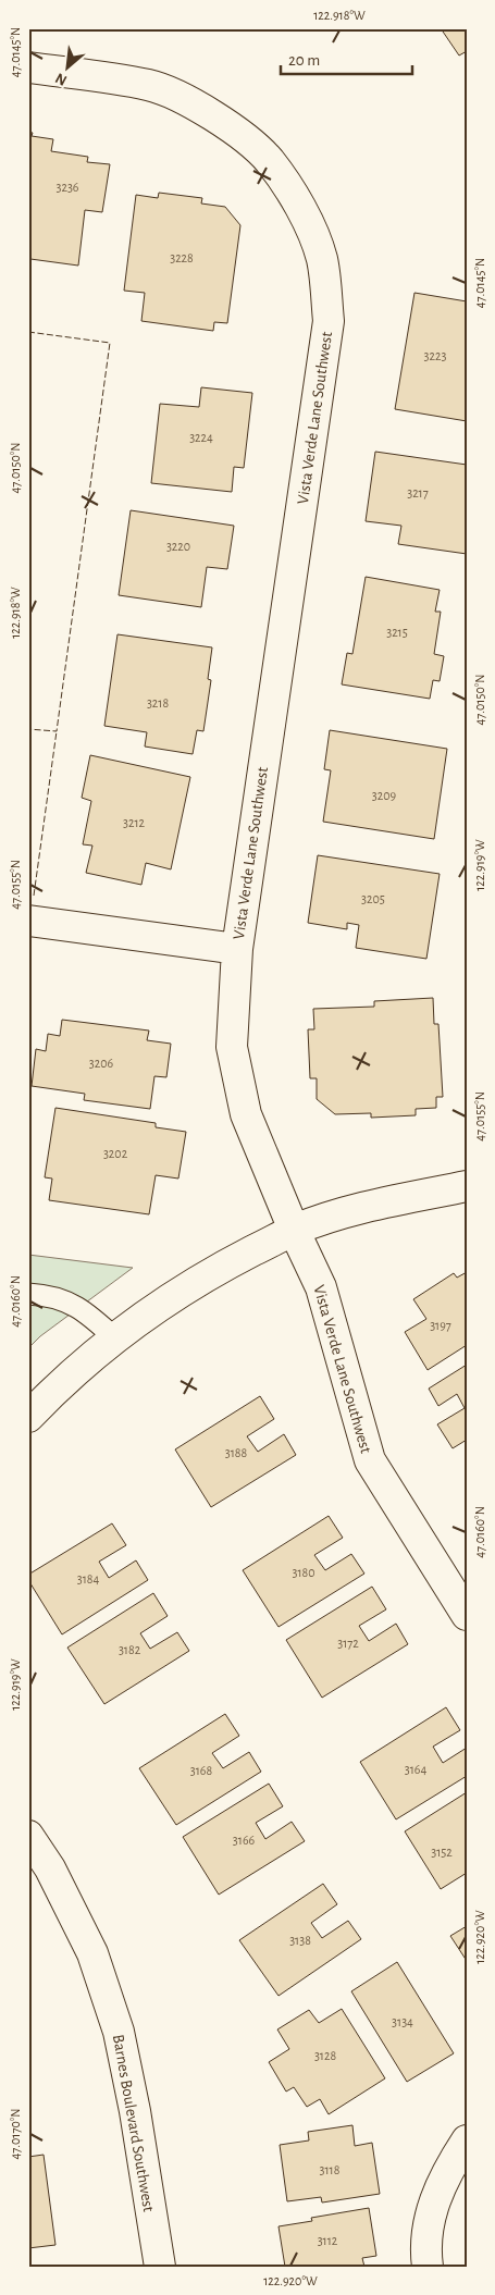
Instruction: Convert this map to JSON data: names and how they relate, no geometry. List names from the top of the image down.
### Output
{
  "streets": {
    "street": ["Vista Verde Lane Southwest", "Barnes Boulevard Southwest"]
  },
  "house_numbers": [
    "3236",
    "3228",
    "3223",
    "3224",
    "3217",
    "3220",
    "3215",
    "3218",
    "3209",
    "3212",
    "3205",
    "3206",
    "3202",
    "3197",
    "3188",
    "3180",
    "3184",
    "3172",
    "3182",
    "3164",
    "3168",
    "3166",
    "3152",
    "3138",
    "3134",
    "3128",
    "3118",
    "3112"
  ],
  "scale_bar": "20 m",
  "north": "bottom left",
  "coordinates": [
    "122.918°W",
    "47.0145°N",
    "47.0150°N",
    "122.919°W",
    "47.0155°N",
    "47.0160°N",
    "122.920°W",
    "47.0170°N"
  ]
}
